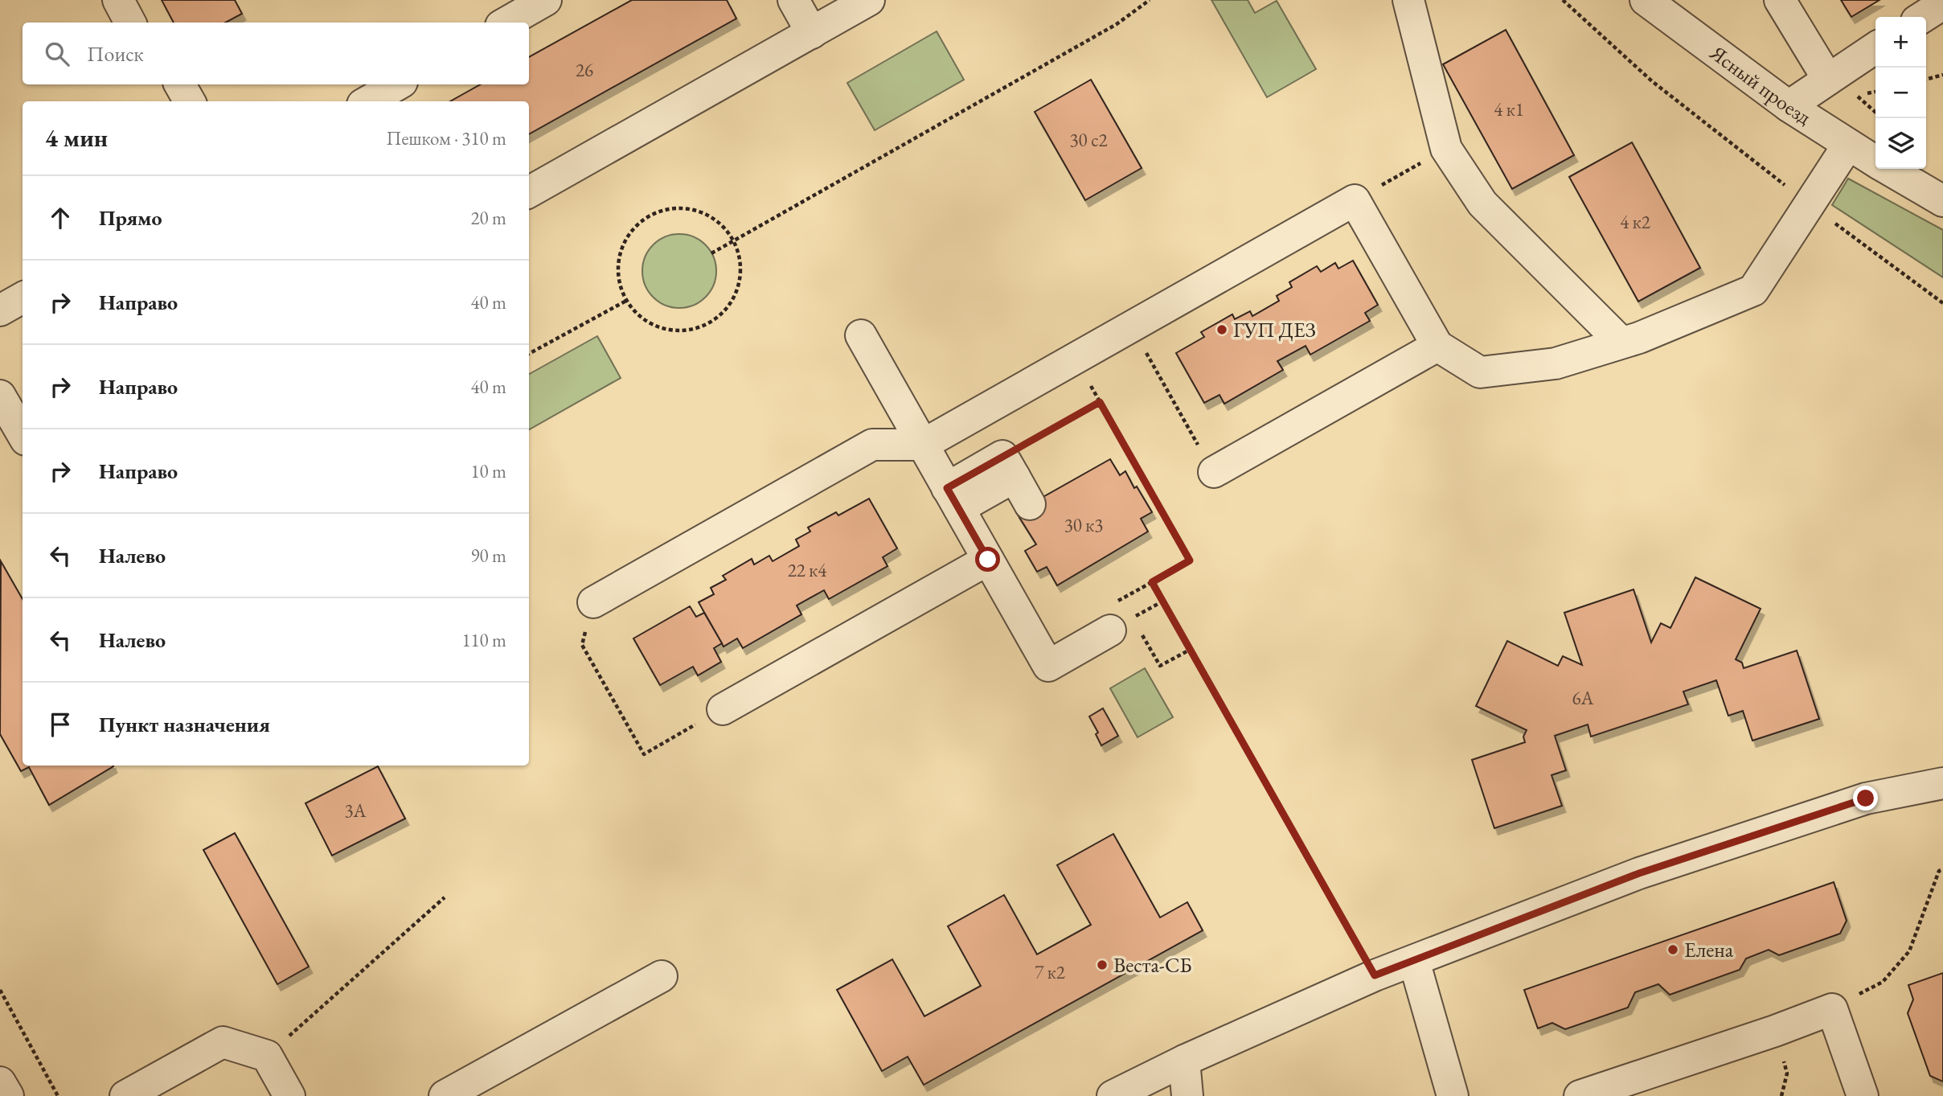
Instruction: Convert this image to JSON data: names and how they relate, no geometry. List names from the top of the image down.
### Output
{
  "streets": {
    "street": ["Ясный проезд"]
  },
  "places": ["ГУП ДЕЗ", "Елена", "Веста-СБ"],
  "house_numbers": [
    "26",
    "4 к1",
    "30 c2",
    "4 к2",
    "30 к3",
    "22 к4",
    "6А",
    "3А",
    "7 к2"
  ],
  "page": {
    "map_buttons": ["+", "−"],
    "search": "Поиск",
    "heading": ["4 мин", "Пешком · 310 m"],
    "list": [
      ["Прямо", "20 m"],
      ["Направо", "40 m"],
      ["Направо", "40 m"],
      ["Направо", "10 m"],
      ["Налево", "90 m"],
      ["Налево", "110 m"],
      "Пункт назначения"
    ]
  }
}
